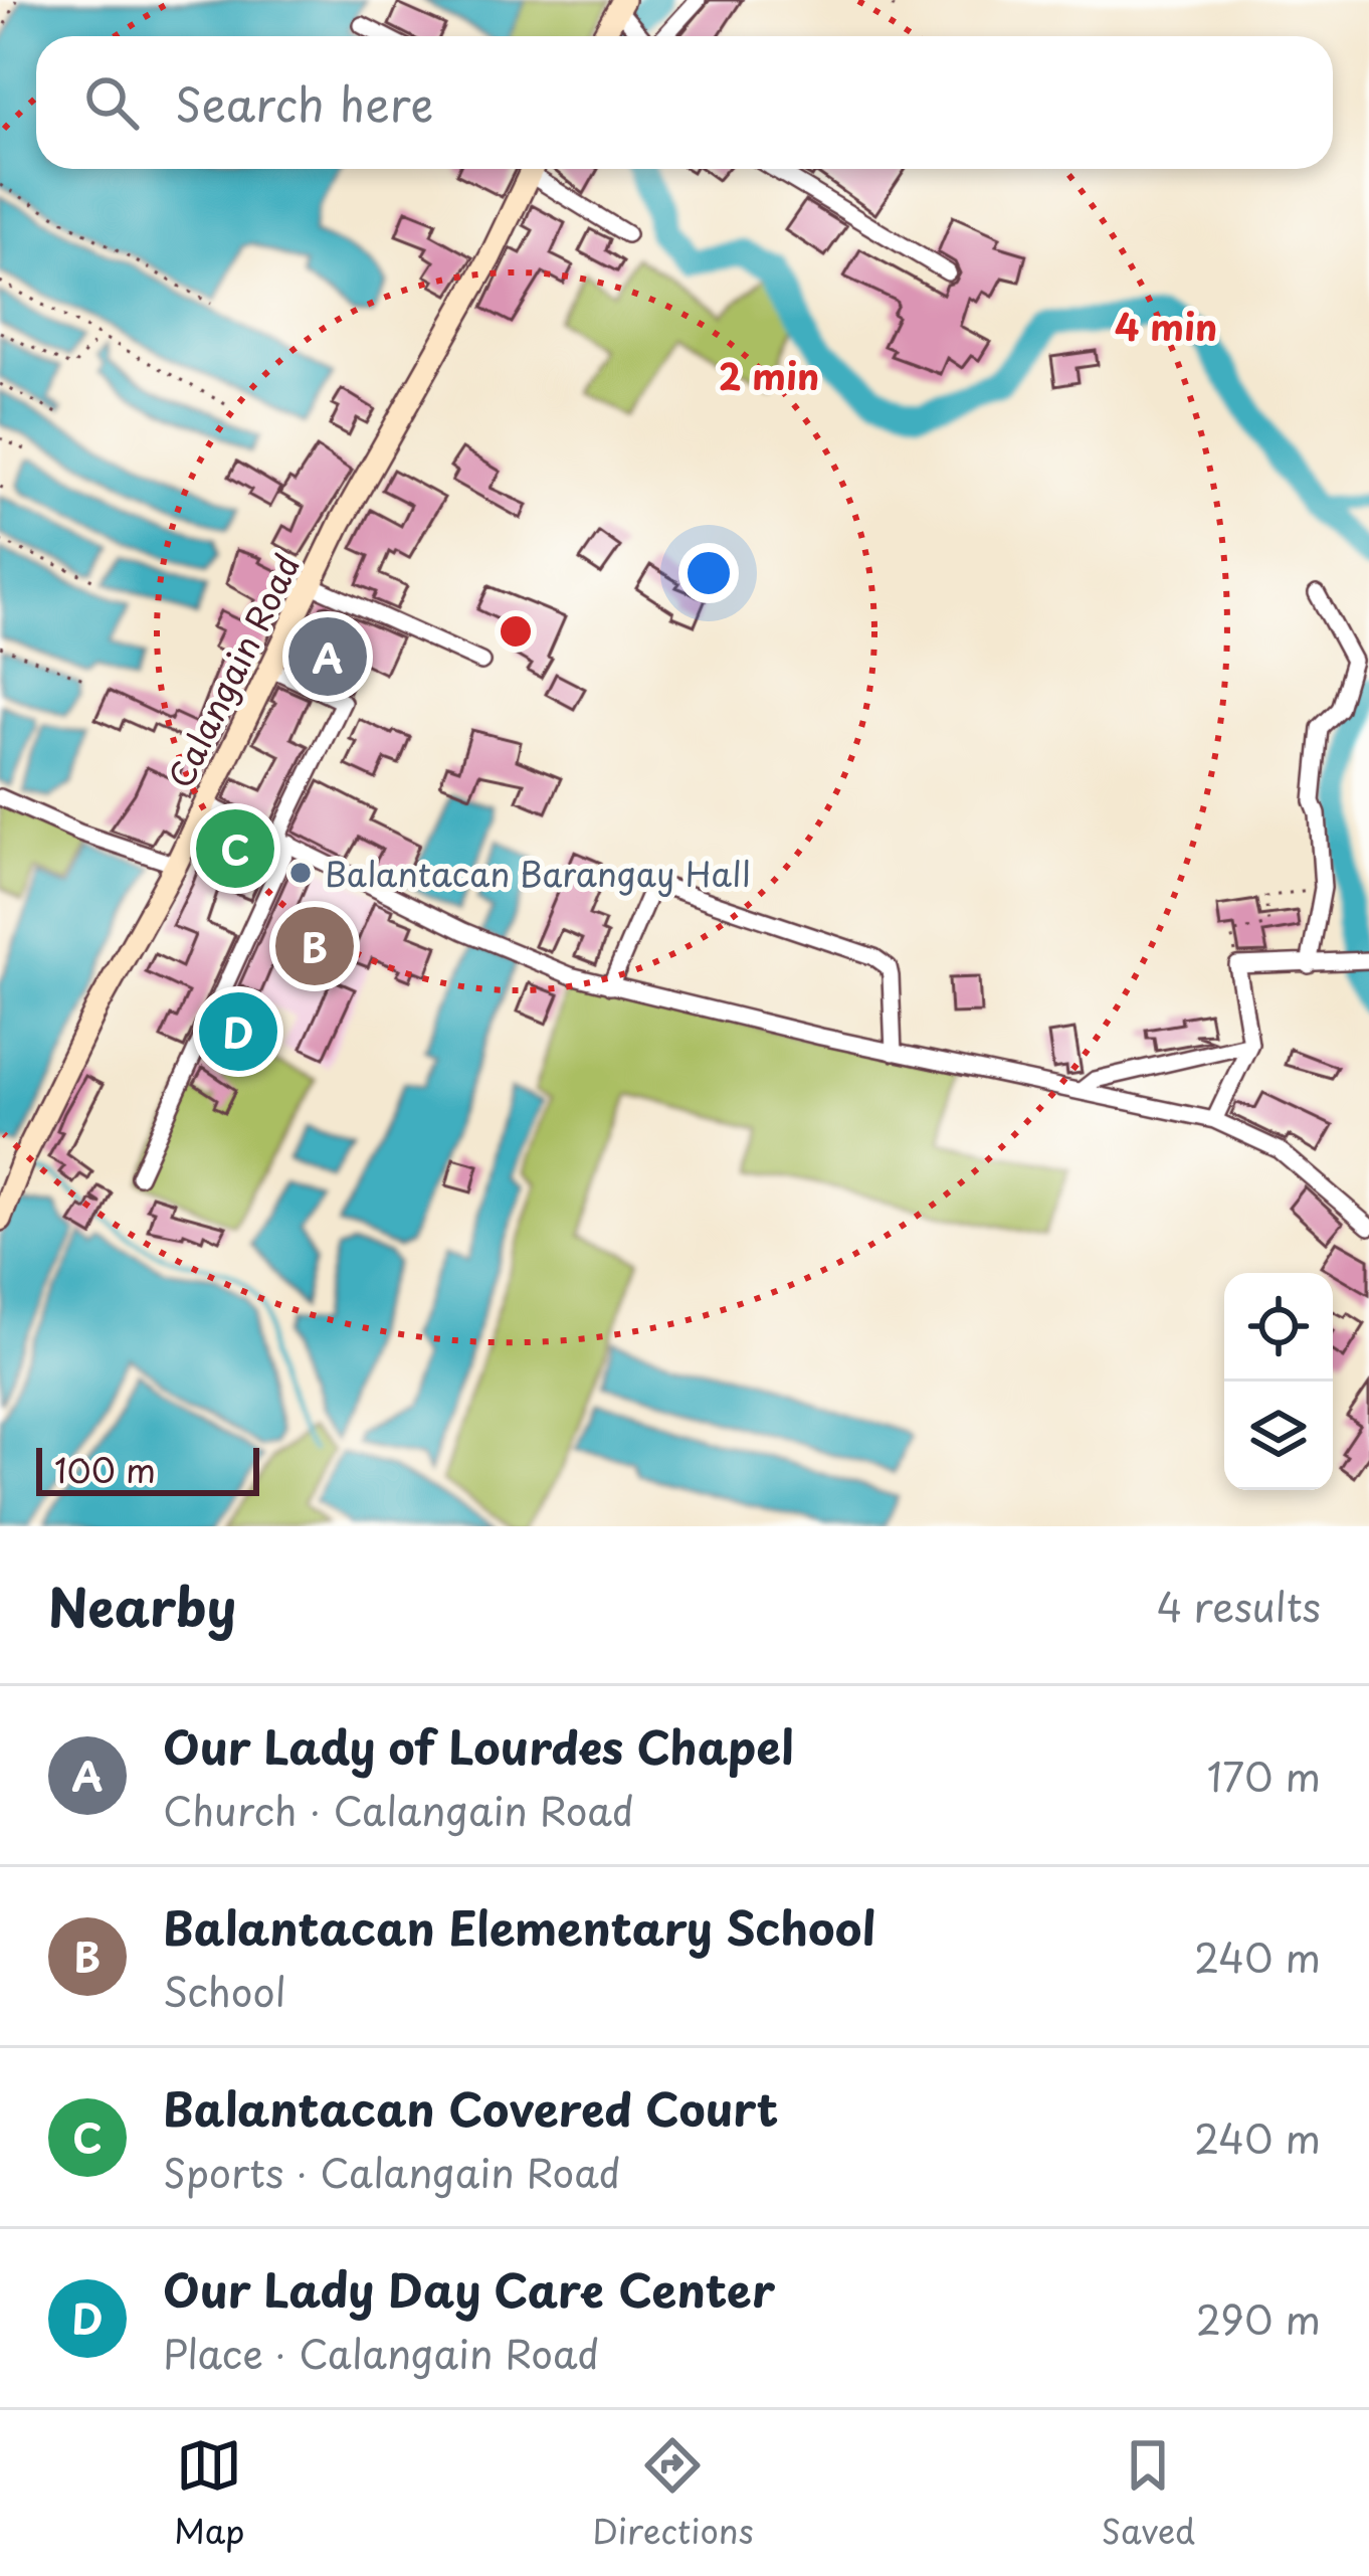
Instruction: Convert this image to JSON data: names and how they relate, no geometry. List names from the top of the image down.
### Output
{
  "streets": {
    "street": ["Calangain Road"]
  },
  "places": ["Balantacan Barangay Hall"],
  "scale_bar": "100 m",
  "page": {
    "search": "Search here",
    "pins": [
      "A",
      "C",
      "B",
      "D"
    ],
    "scale": "100 m",
    "heading": ["Nearby", "4 results"],
    "list": [
      {
        "mark": "A",
        "name": "Our Lady of Lourdes Chapel",
        "note": "Church · Calangain Road",
        "value": "170 m"
      },
      {
        "mark": "B",
        "name": "Balantacan Elementary School",
        "note": "School",
        "value": "240 m"
      },
      {
        "mark": "C",
        "name": "Balantacan Covered Court",
        "note": "Sports · Calangain Road",
        "value": "240 m"
      },
      {
        "mark": "D",
        "name": "Our Lady Day Care Center",
        "note": "Place · Calangain Road",
        "value": "290 m"
      }
    ],
    "nav": ["Map", "Directions", "Saved"]
  },
  "rings": ["4 min", "2 min"]
}
